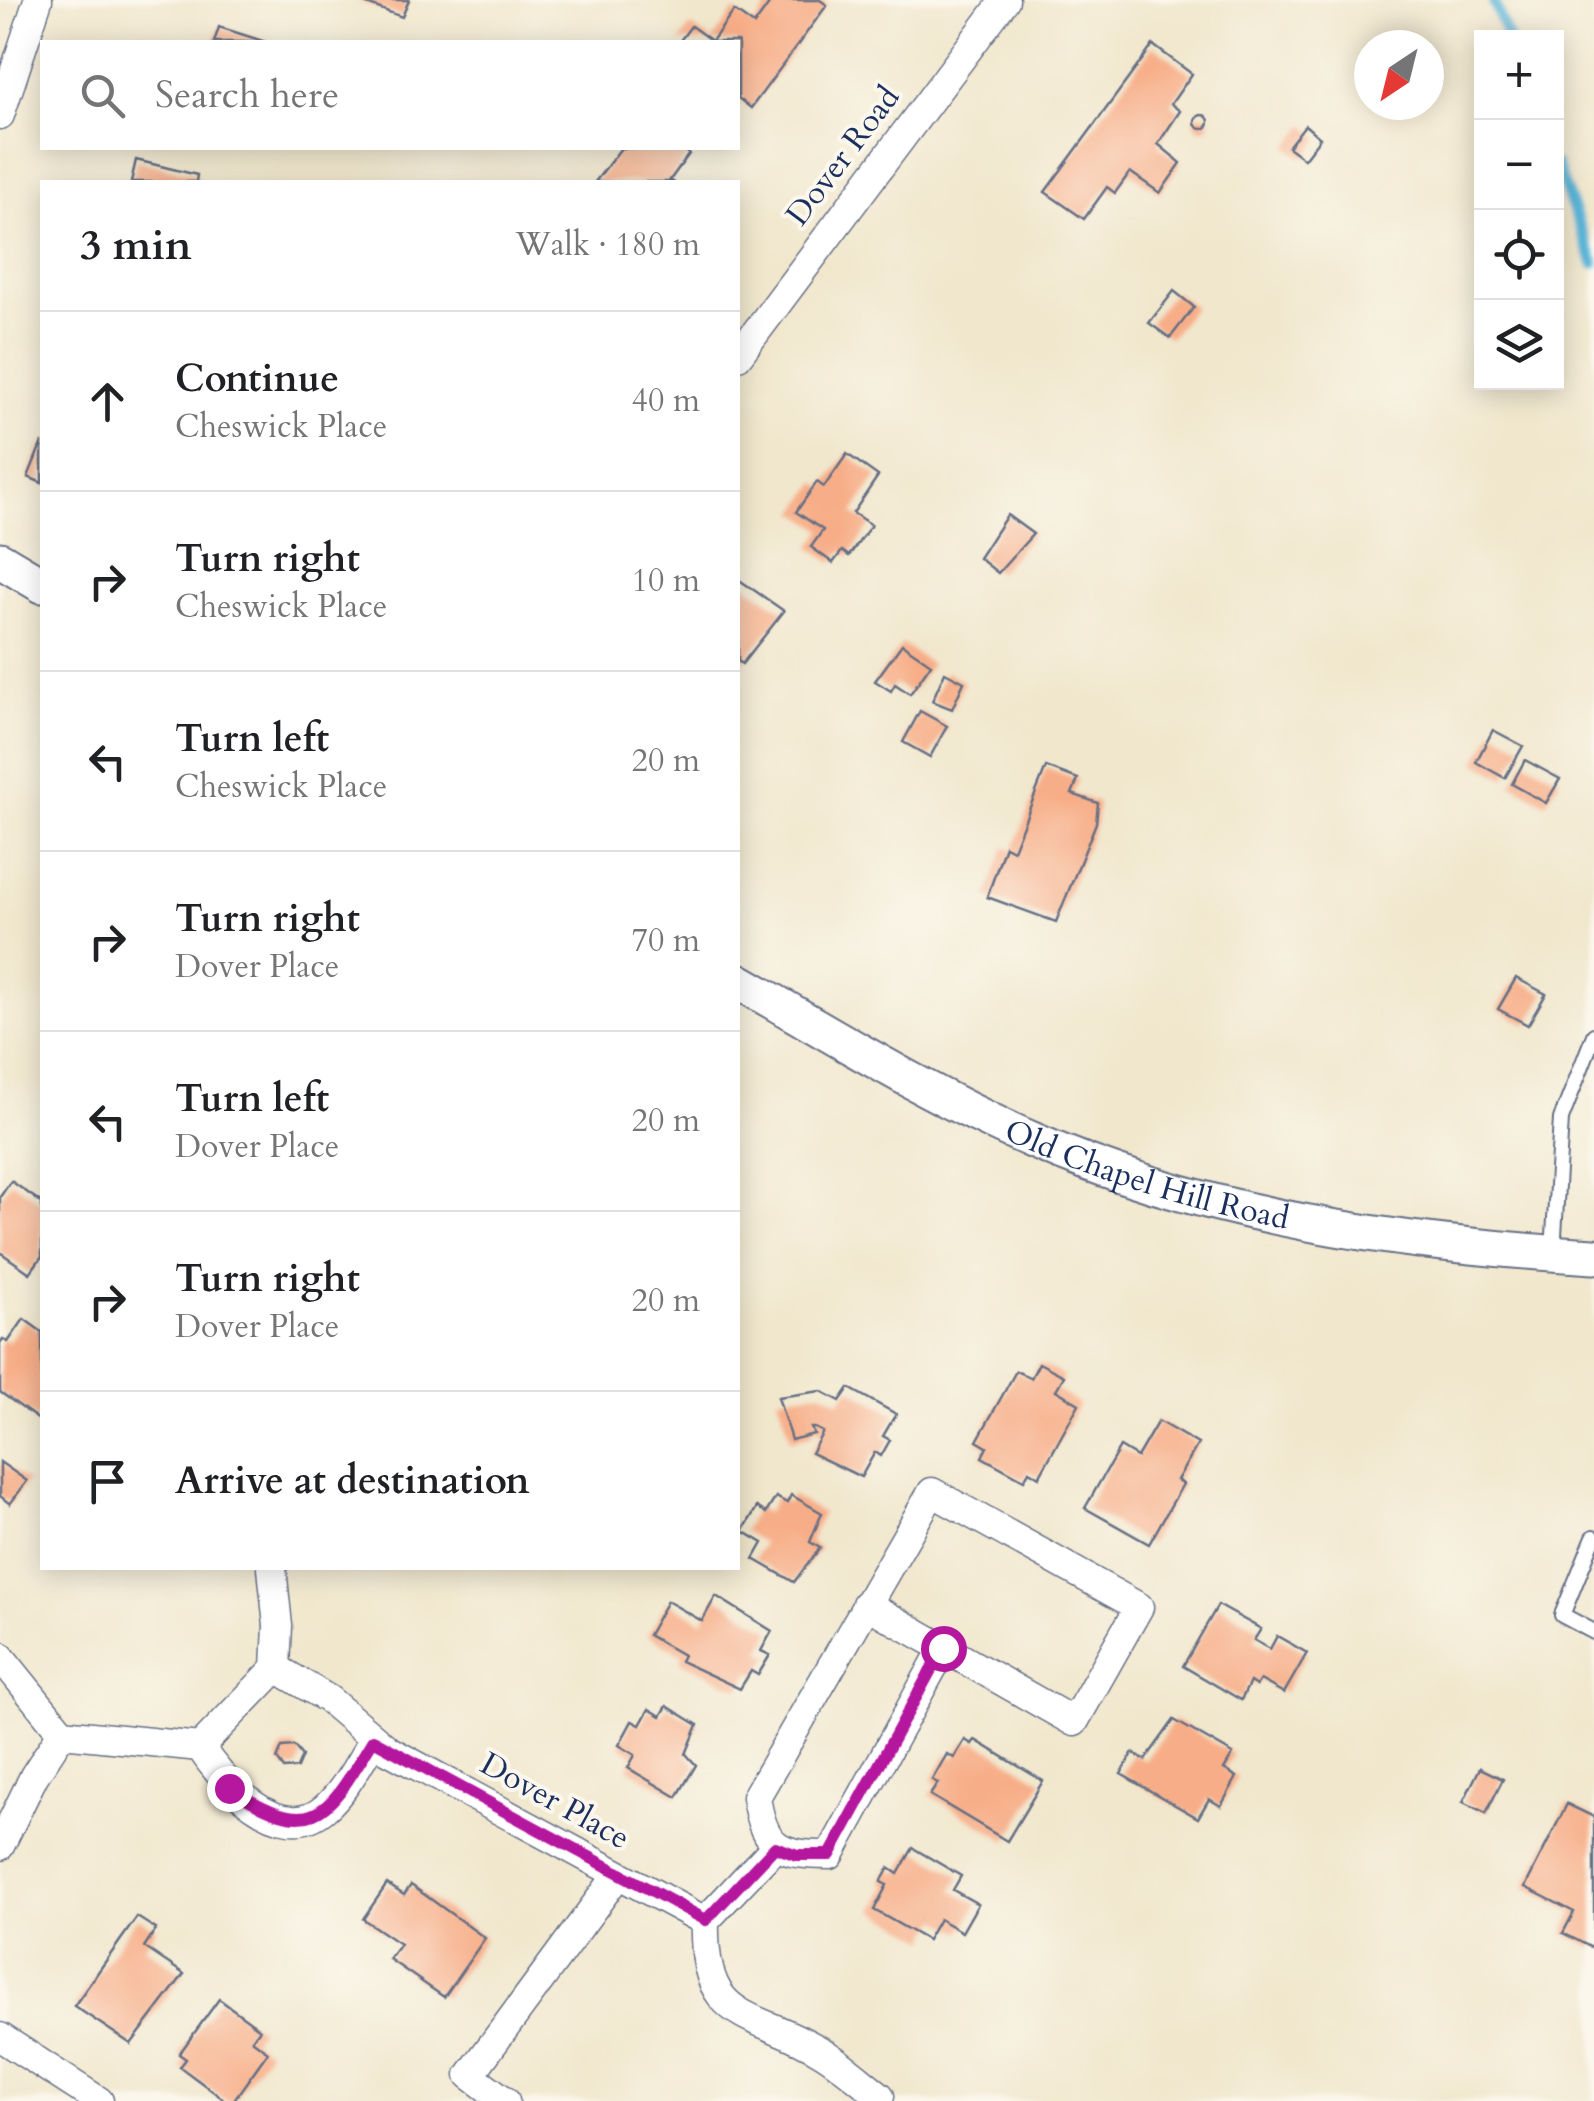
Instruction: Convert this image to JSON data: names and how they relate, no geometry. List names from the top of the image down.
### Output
{
  "streets": {
    "street": ["Dover Road", "Old Chapel Hill Road", "Dover Place"]
  },
  "north": "bottom left",
  "page": {
    "map_buttons": ["+", "−"],
    "search": "Search here",
    "heading": ["3 min", "Walk · 180 m"],
    "list": [
      ["Continue", "Cheswick Place", "40 m"],
      ["Turn right", "Cheswick Place", "10 m"],
      ["Turn left", "Cheswick Place", "20 m"],
      ["Turn right", "Dover Place", "70 m"],
      ["Turn left", "Dover Place", "20 m"],
      ["Turn right", "Dover Place", "20 m"],
      "Arrive at destination"
    ]
  }
}
